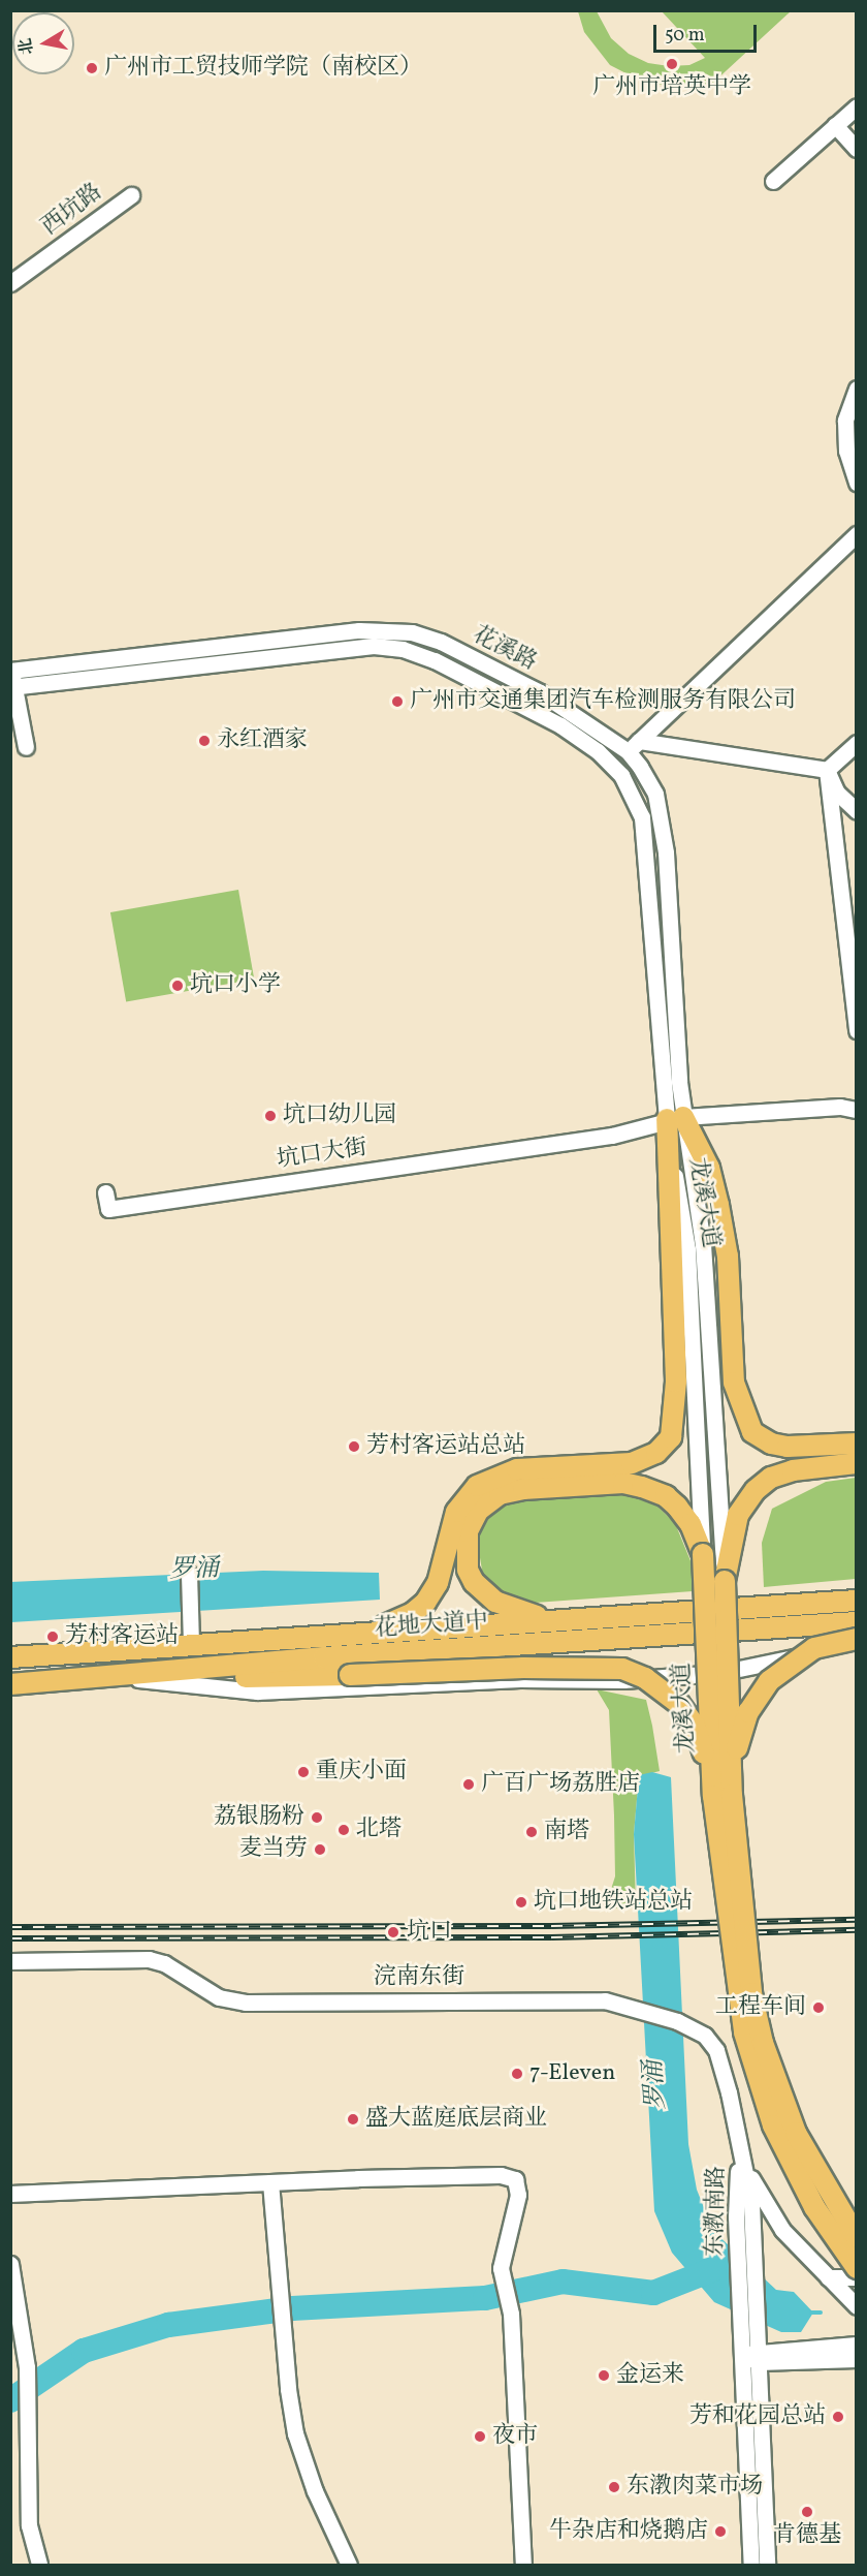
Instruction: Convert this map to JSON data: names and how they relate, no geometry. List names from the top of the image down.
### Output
{
  "streets": {
    "main road": ["龙溪大道", "花地大道中"],
    "street": [
      "西坑路",
      "花溪路",
      "坑口大街",
      "浣南东街",
      "东漖南路"
    ]
  },
  "crossings": [
    ["花溪路", "坑口大街"],
    ["花溪路", "龙溪大道"],
    ["坑口大街", "龙溪大道"],
    ["浣南东街", "东漖南路"]
  ],
  "water": ["罗涌"],
  "places": [
    "广州市培英中学",
    "广州市工贸技师学院（南校区）",
    "广州市交通集团汽车检测服务有限公司",
    "永红酒家",
    "坑口小学",
    "坑口幼儿园",
    "芳村客运站总站",
    "芳村客运站",
    "重庆小面",
    "广百广场荔胜店",
    "荔银肠粉",
    "北塔",
    "南塔",
    "麦当劳",
    "坑口地铁站总站",
    "坑口",
    "工程车间",
    "7-Eleven",
    "盛大蓝庭底层商业",
    "金运来",
    "芳和花园总站",
    "夜市",
    "东漖肉菜市场",
    "肯德基",
    "牛杂店和烧鹅店"
  ],
  "scale_bar": "50 m",
  "north": "left"
}
